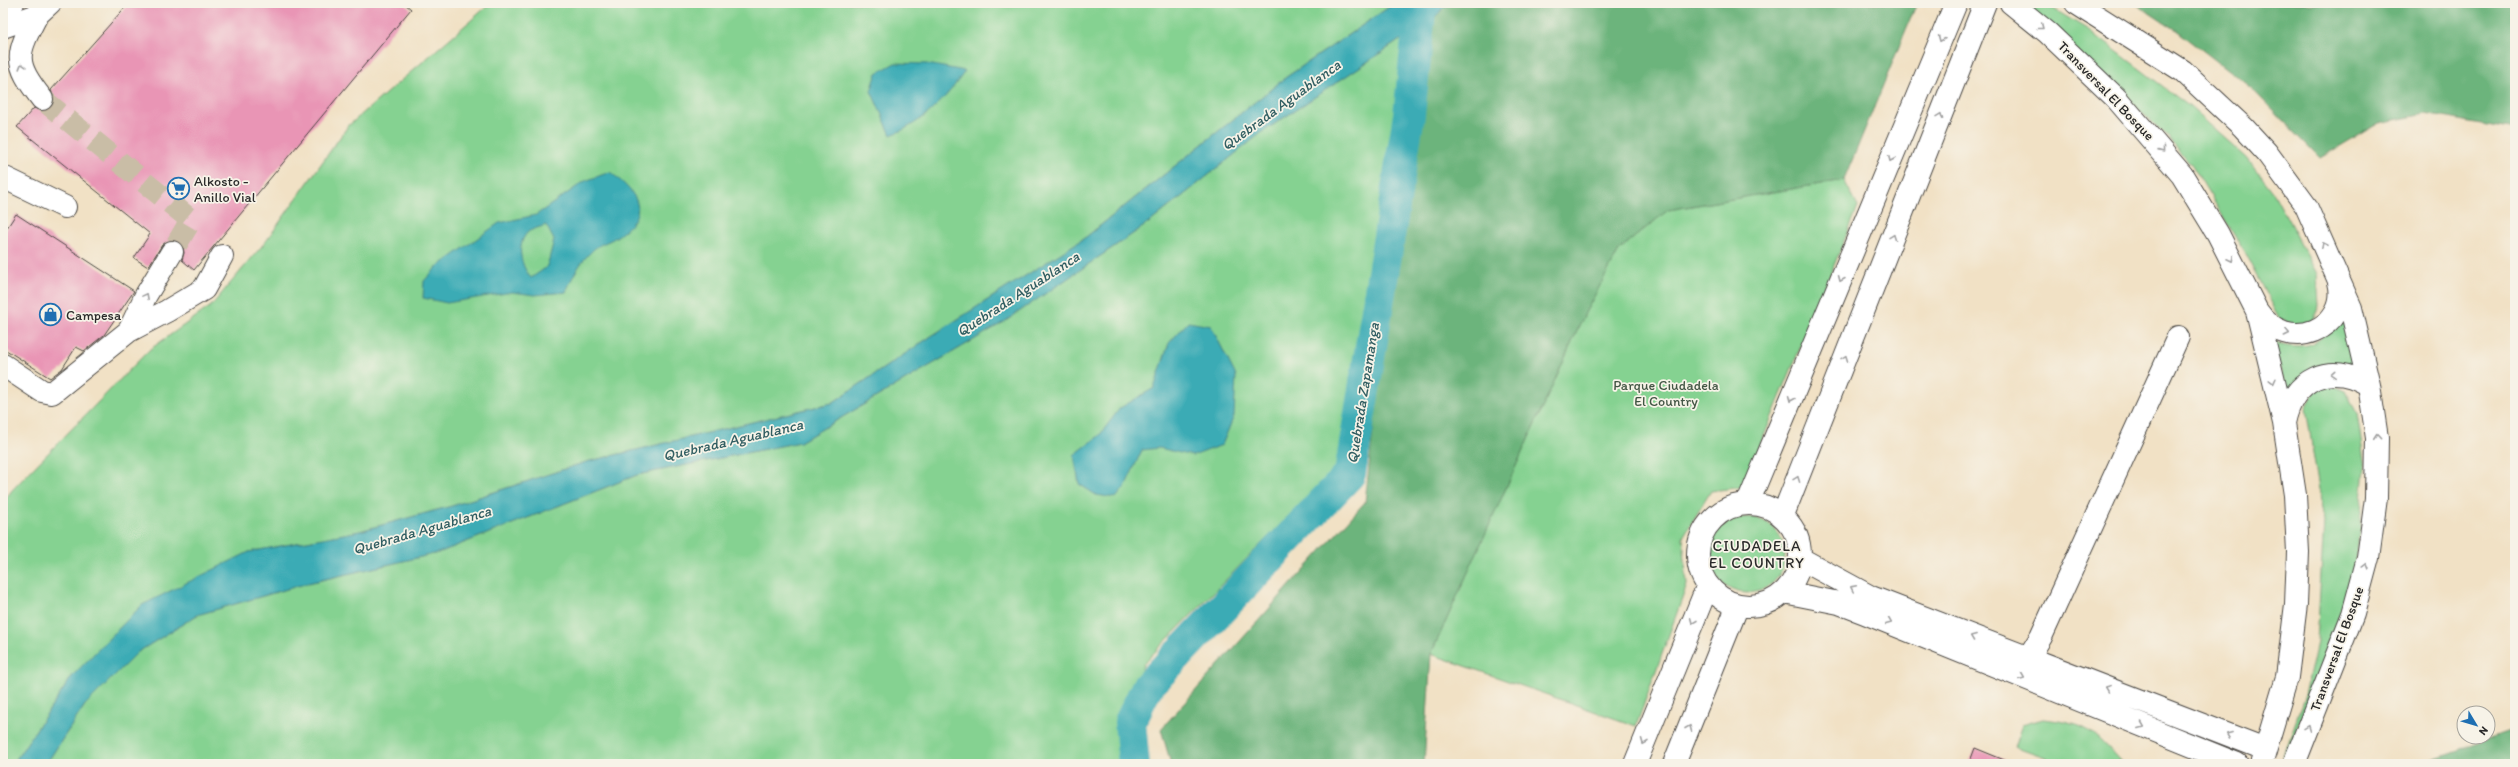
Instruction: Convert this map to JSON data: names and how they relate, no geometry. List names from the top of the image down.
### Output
{
  "streets": {
    "main road": ["Transversal El Bosque"]
  },
  "districts": ["CIUDADELA EL COUNTRY"],
  "water": ["Quebrada Aguablanca", "Quebrada Zapamanga"],
  "parks": ["Parque Ciudadela El Country"],
  "places": {
    "supermarket": ["Alkosto - Anillo Vial"],
    "shop": ["Campesa"]
  },
  "north": "bottom right"
}
